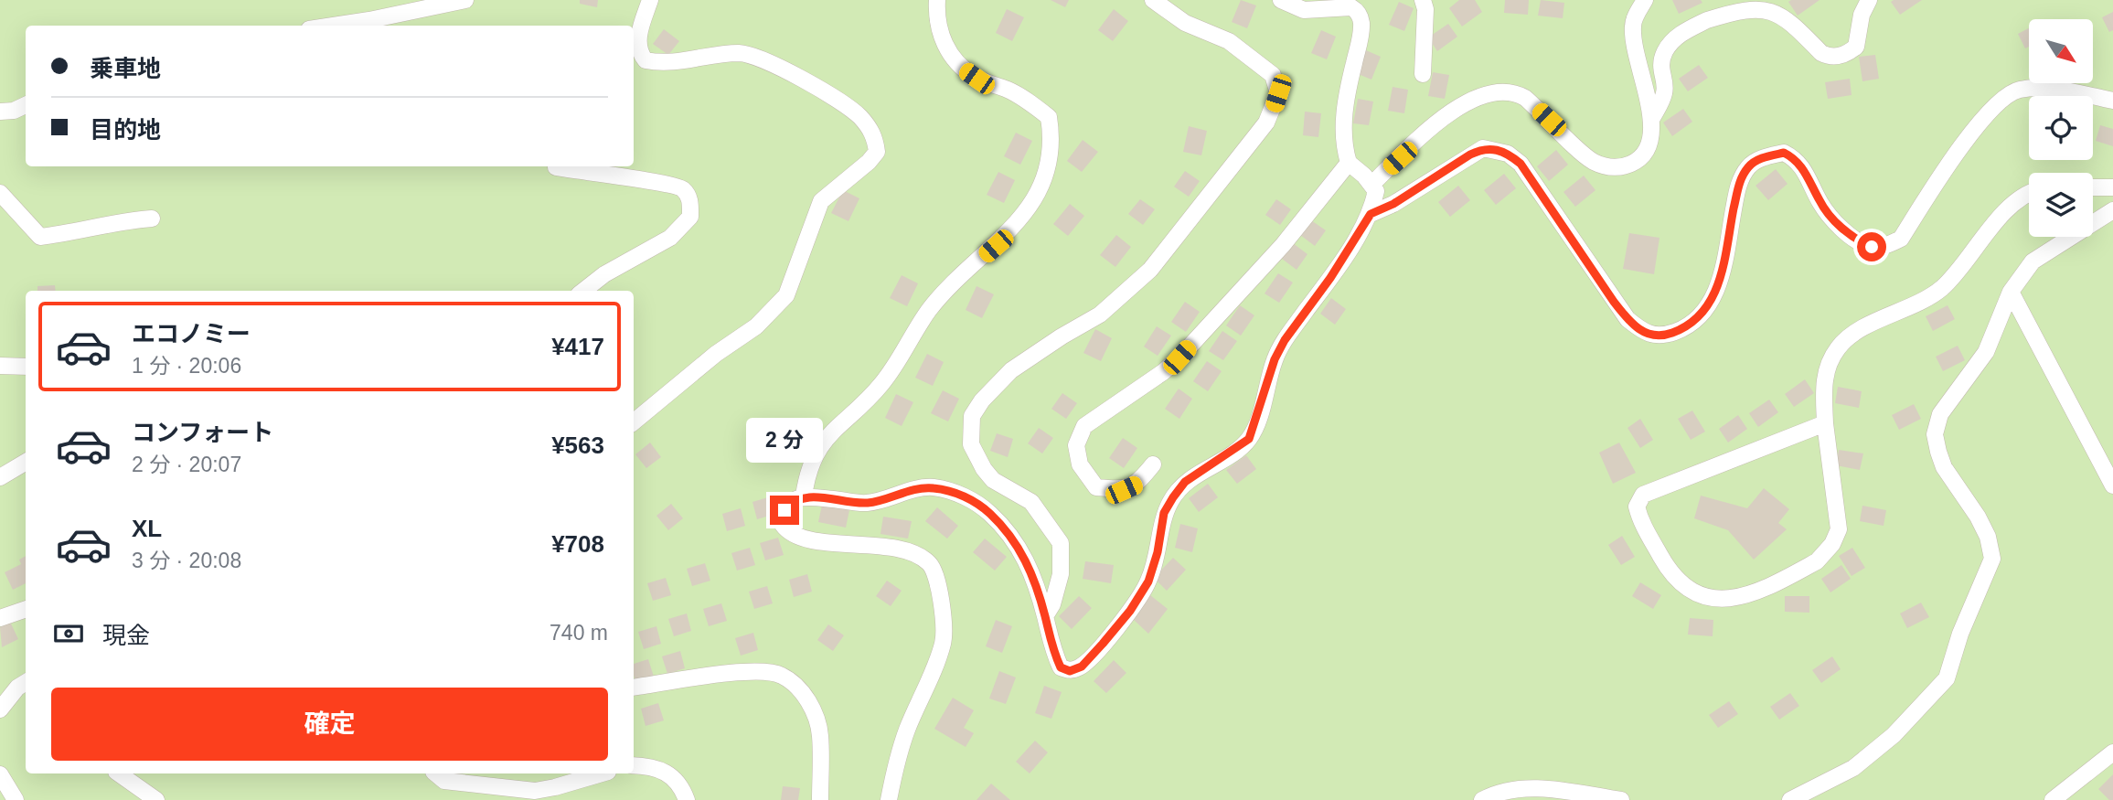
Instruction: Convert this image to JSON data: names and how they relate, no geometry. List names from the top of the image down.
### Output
{
  "north": "bottom right",
  "page": {
    "banner": ["乗車地", "目的地"],
    "list": [
      {
        "name": "エコノミー",
        "note": "1 分 · 20:06",
        "value": "¥417"
      },
      {
        "name": "コンフォート",
        "note": "2 分 · 20:07",
        "value": "¥563"
      },
      {
        "name": "XL",
        "note": "3 分 · 20:08",
        "value": "¥708"
      }
    ],
    "bubble": "2 分",
    "pay": ["現金", "740 m"],
    "buttons": "確定"
  }
}
